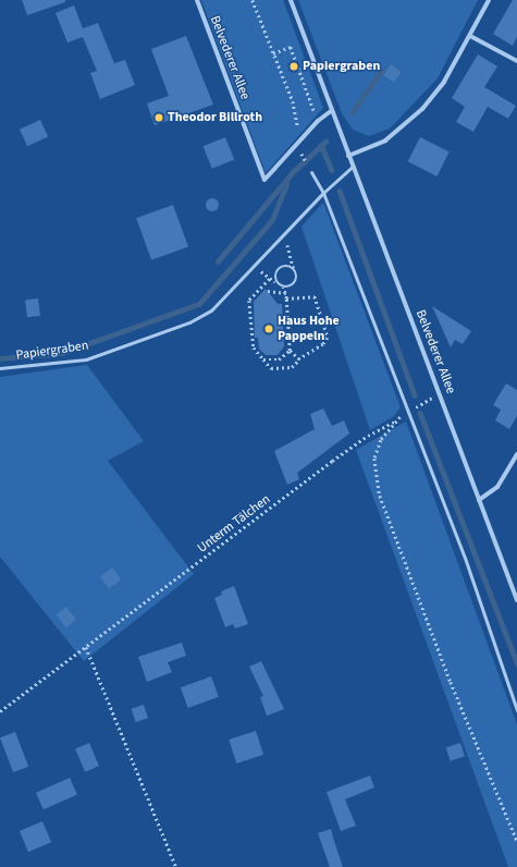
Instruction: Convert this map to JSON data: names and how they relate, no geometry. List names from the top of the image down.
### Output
{
  "streets": {
    "street": ["Belvederer Allee"],
    "lane": ["Papiergraben"],
    "path": ["Unterm Tälchen"]
  },
  "crossings": [
    ["Belvederer Allee", "Papiergraben"]
  ],
  "places": ["Papiergraben", "Theodor Billroth", "Haus Hohe Pappeln"]
}
